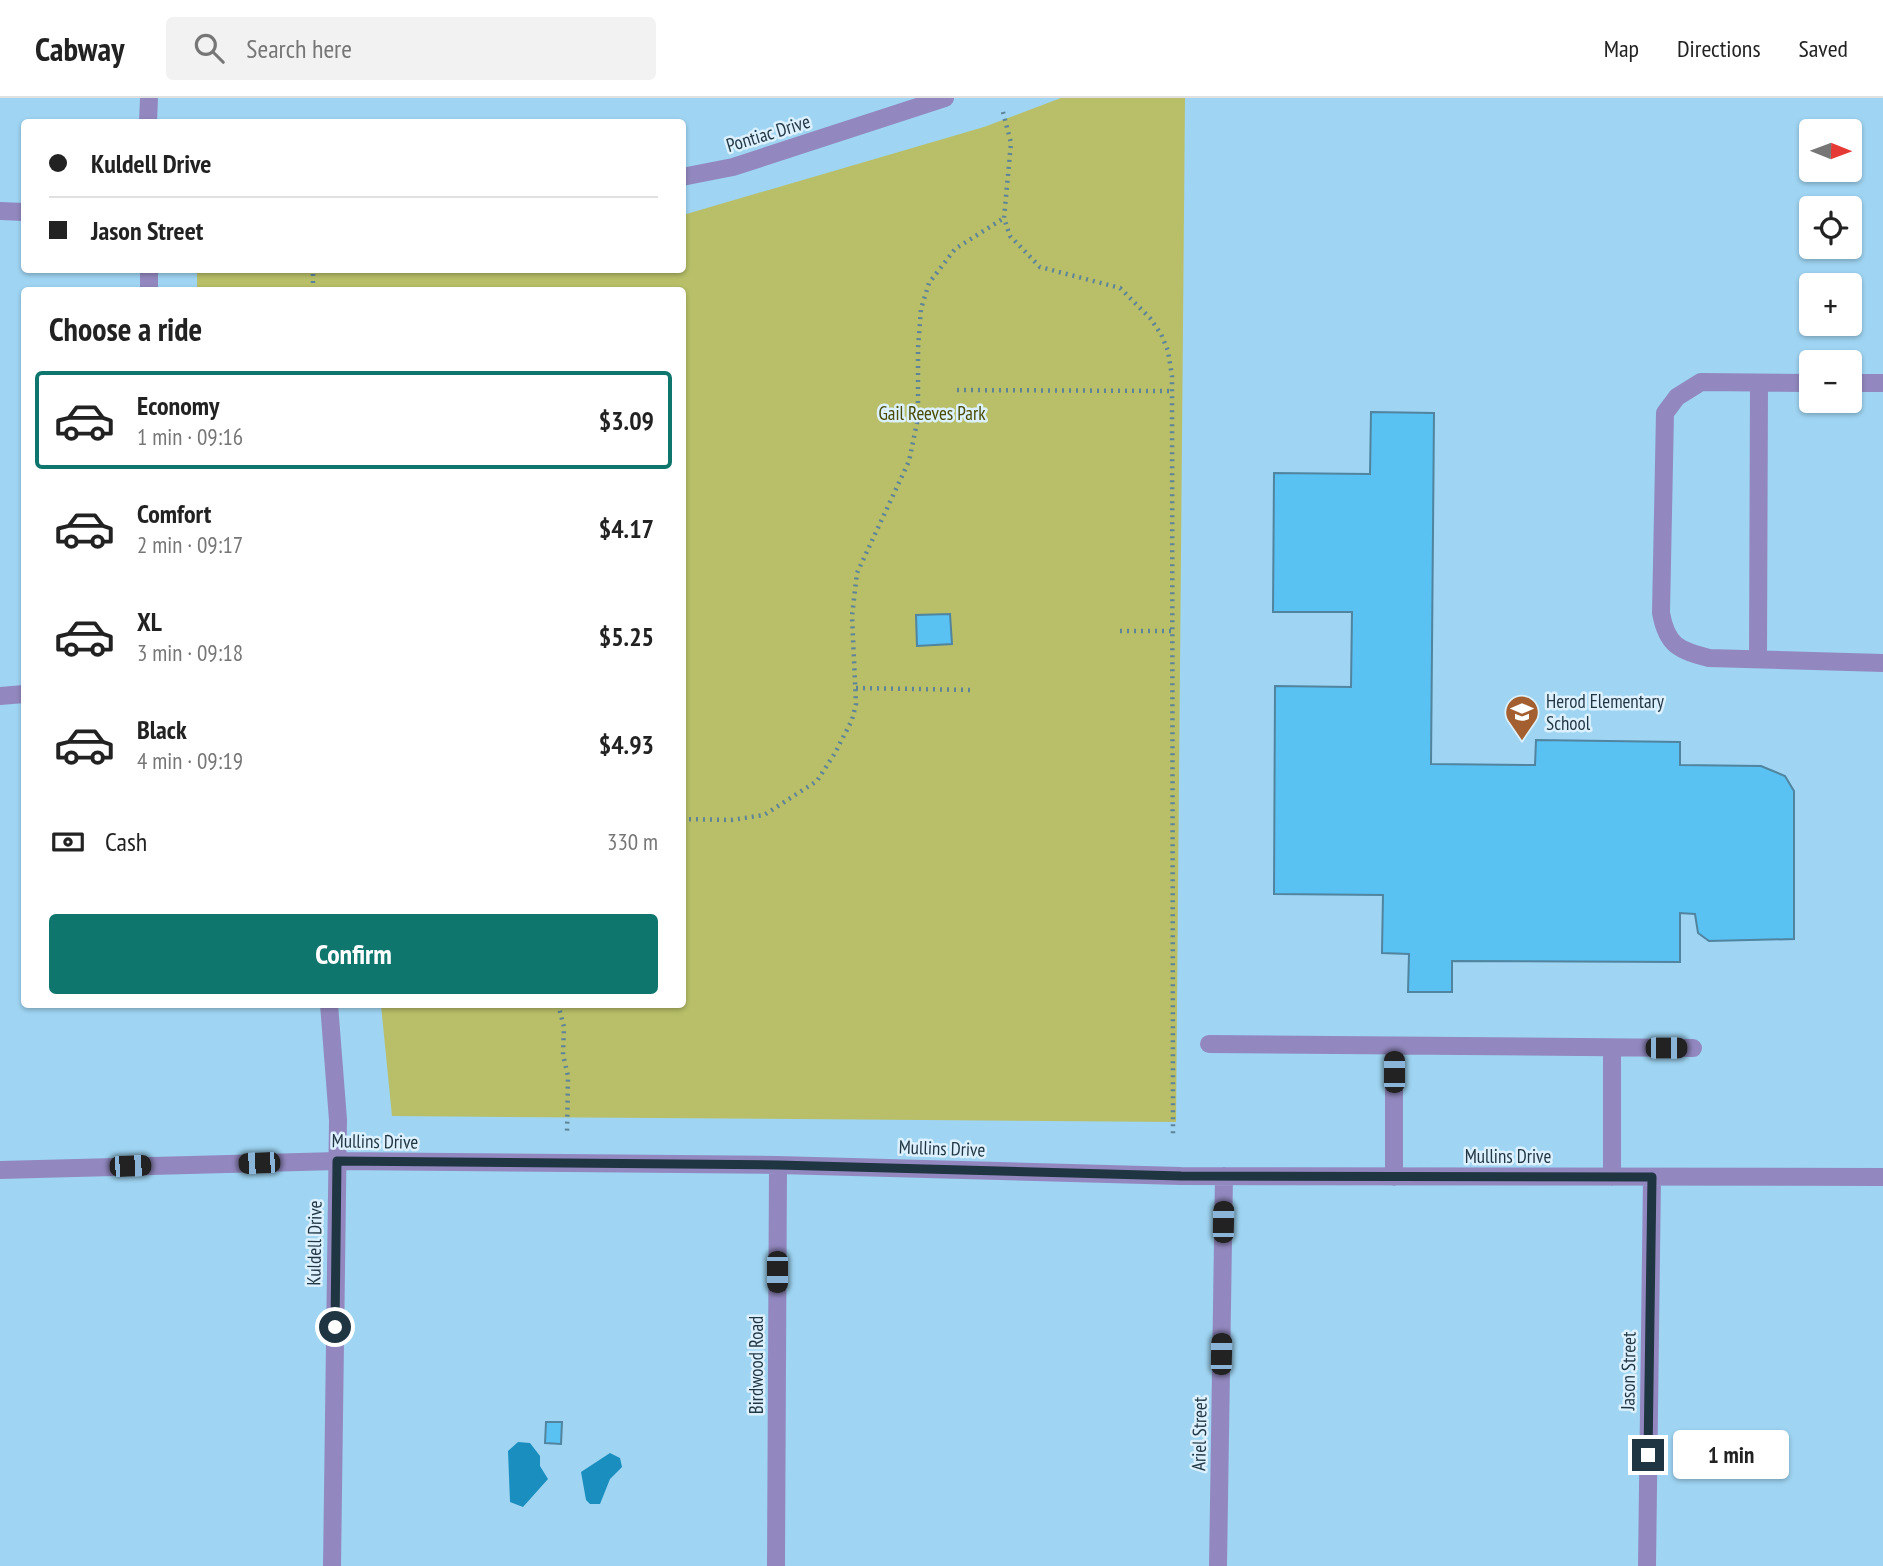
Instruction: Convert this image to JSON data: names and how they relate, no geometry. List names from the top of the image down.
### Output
{
  "streets": {
    "street": [
      "Pontiac Drive",
      "Mullins Drive",
      "Kuldell Drive",
      "Birdwood Road",
      "Jason Street",
      "Ariel Street"
    ]
  },
  "crossings": [
    ["Mullins Drive", "Kuldell Drive"],
    ["Mullins Drive", "Birdwood Road"],
    ["Mullins Drive", "Jason Street"],
    ["Mullins Drive", "Ariel Street"]
  ],
  "parks": ["Gail Reeves Park"],
  "places": {
    "school or university": ["Herod Elementary School"]
  },
  "north": "right",
  "page": {
    "header": "Cabway",
    "search": "Search here",
    "nav": ["Map", "Directions", "Saved"],
    "map_buttons": ["+", "−"],
    "banner": ["Kuldell Drive", "Jason Street"],
    "heading": "Choose a ride",
    "list": [
      {
        "name": "Economy",
        "note": "1 min · 09:16",
        "value": "$3.09"
      },
      {
        "name": "Comfort",
        "note": "2 min · 09:17",
        "value": "$4.17"
      },
      {
        "name": "XL",
        "note": "3 min · 09:18",
        "value": "$5.25"
      },
      {
        "name": "Black",
        "note": "4 min · 09:19",
        "value": "$4.93"
      }
    ],
    "pay": ["Cash", "330 m"],
    "buttons": "Confirm",
    "bubble": "1 min"
  }
}
